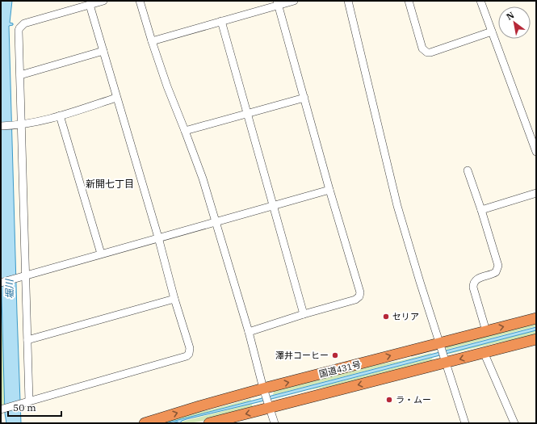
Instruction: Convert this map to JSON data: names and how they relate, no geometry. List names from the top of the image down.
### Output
{
  "streets": {
    "highway": ["国道431号"]
  },
  "districts": ["新開七丁目"],
  "water": ["堀川"],
  "places": ["セリア", "澤井コーヒー", "ラ・ムー"],
  "scale_bar": "50 m",
  "north": "top left"
}
